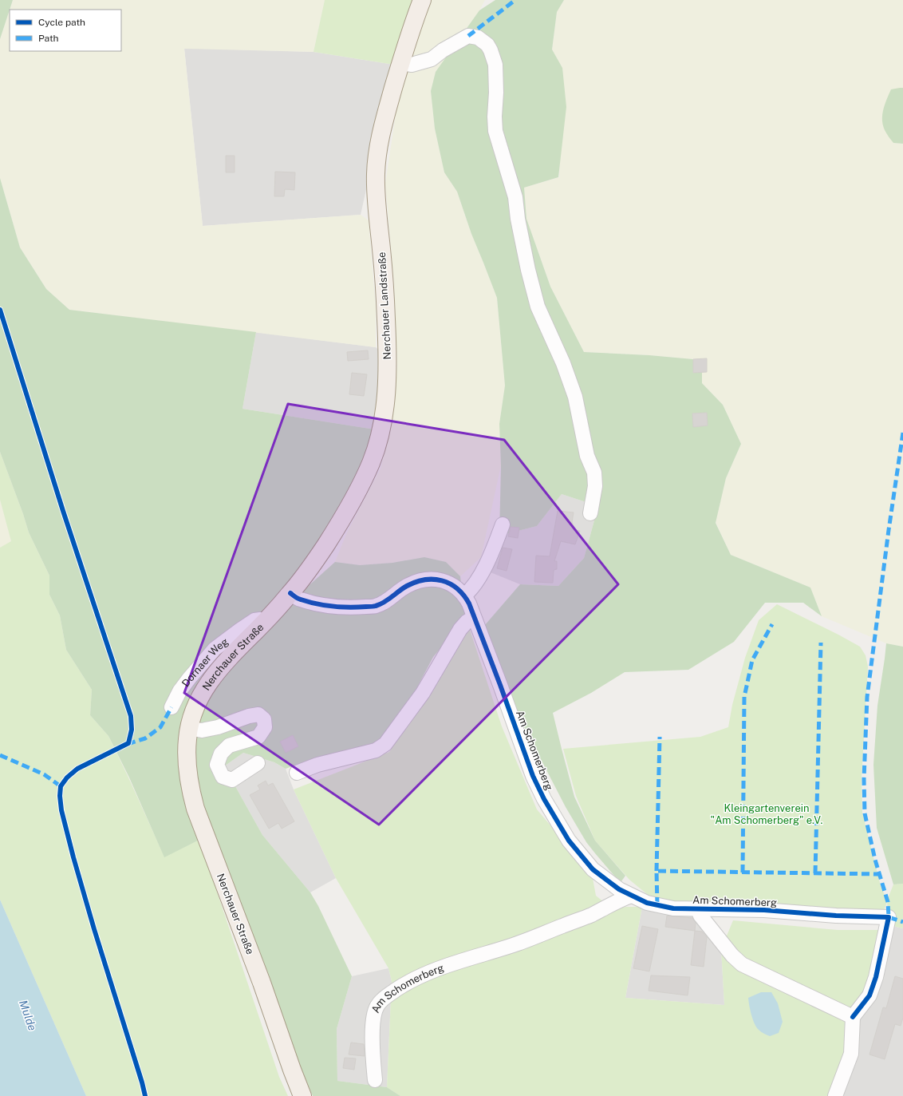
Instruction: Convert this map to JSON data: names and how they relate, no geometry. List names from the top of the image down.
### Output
{
  "streets": {
    "main road": ["Nerchauer Landstraße", "Nerchauer Straße"],
    "street": ["Dornaer Weg", "Am Schomerberg"]
  },
  "crossings": [
    ["Nerchauer Landstraße", "Nerchauer Straße"],
    ["Nerchauer Landstraße", "Am Schomerberg"],
    ["Nerchauer Straße", "Dornaer Weg"],
    ["Nerchauer Straße", "Am Schomerberg"]
  ],
  "water": ["Mulde"],
  "parks": ["Kleingartenverein \"Am Schomerberg\" e.V."],
  "legend": ["Cycle path", "Path"]
}
